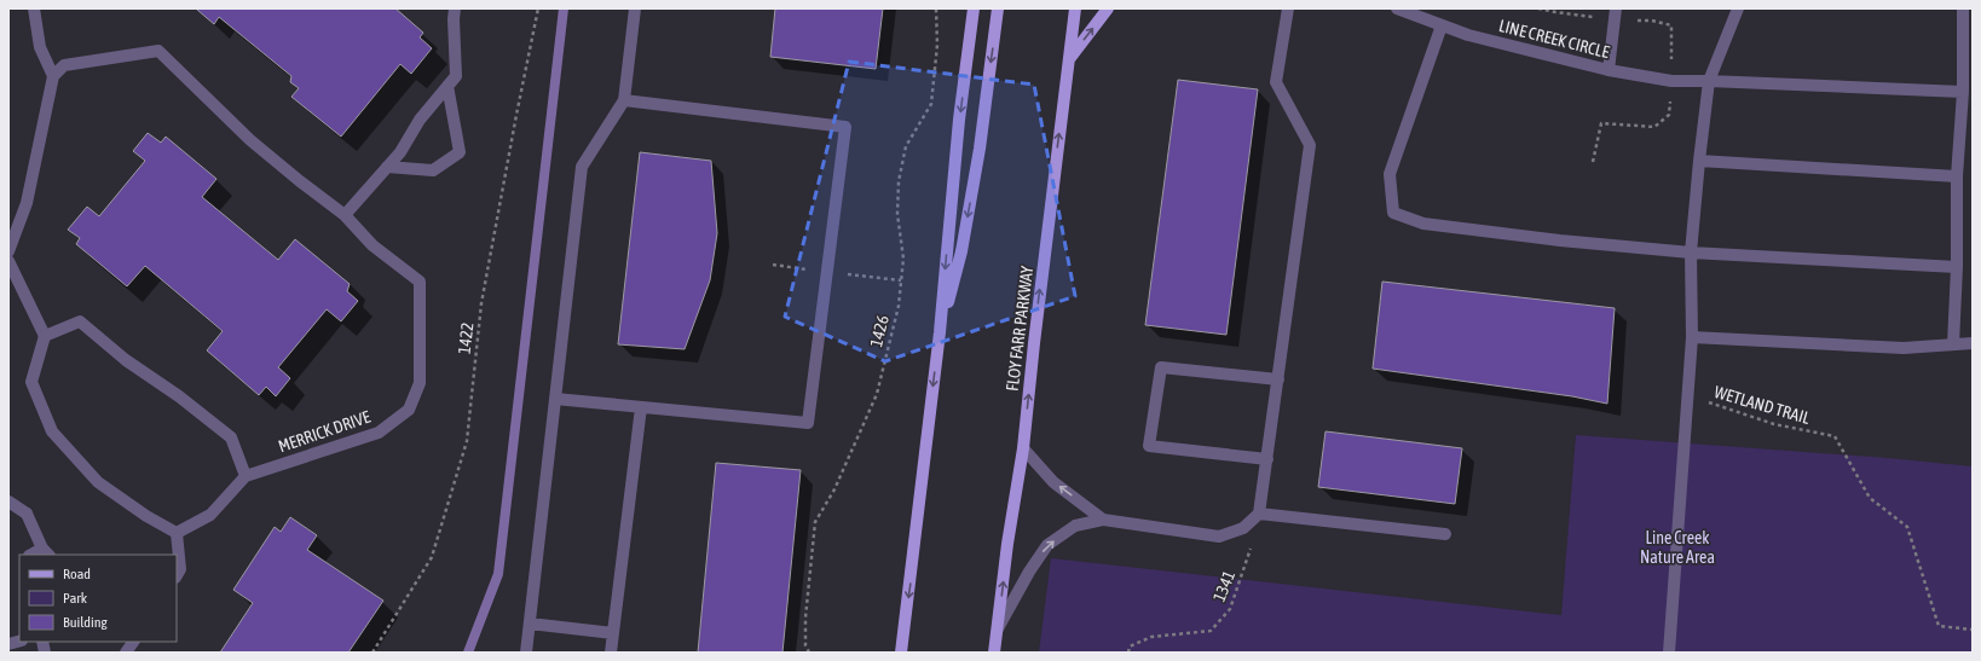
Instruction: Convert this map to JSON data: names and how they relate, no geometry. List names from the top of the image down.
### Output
{
  "streets": {
    "main road": ["FLOY FARR PARKWAY"],
    "street": ["LINE CREEK CIRCLE", "MERRICK DRIVE"],
    "path": [
      "1426",
      "1422",
      "WETLAND TRAIL",
      "1341"
    ]
  },
  "parks": ["Line Creek Nature Area"],
  "legend": ["Road", "Park", "Building"]
}
